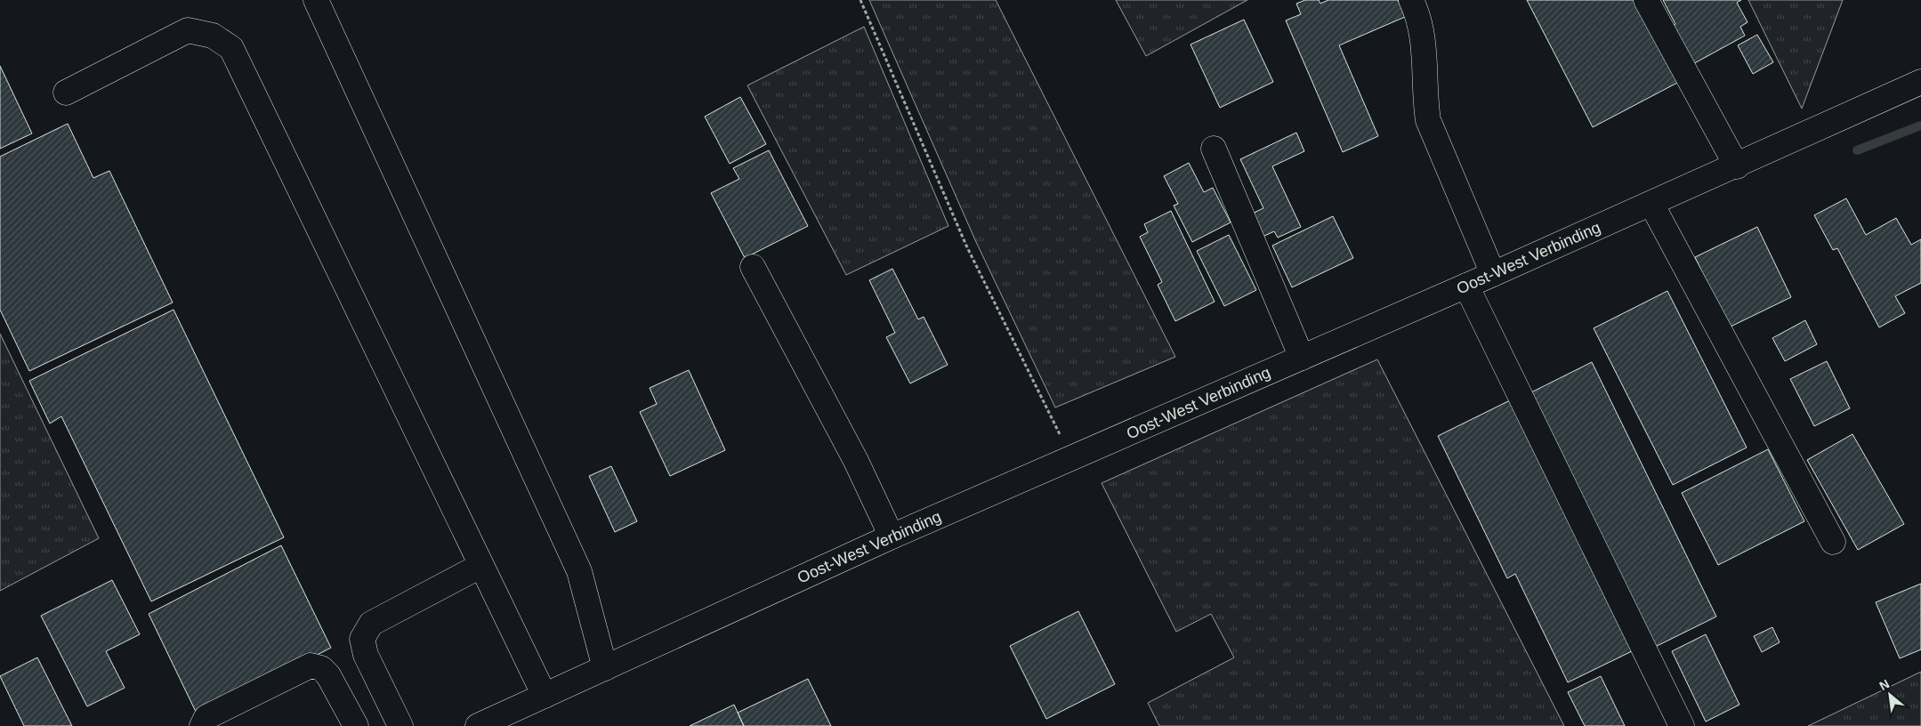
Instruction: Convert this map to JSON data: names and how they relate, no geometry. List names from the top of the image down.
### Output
{
  "streets": {
    "main road": ["Oost-West Verbinding"]
  },
  "north": "top left"
}
